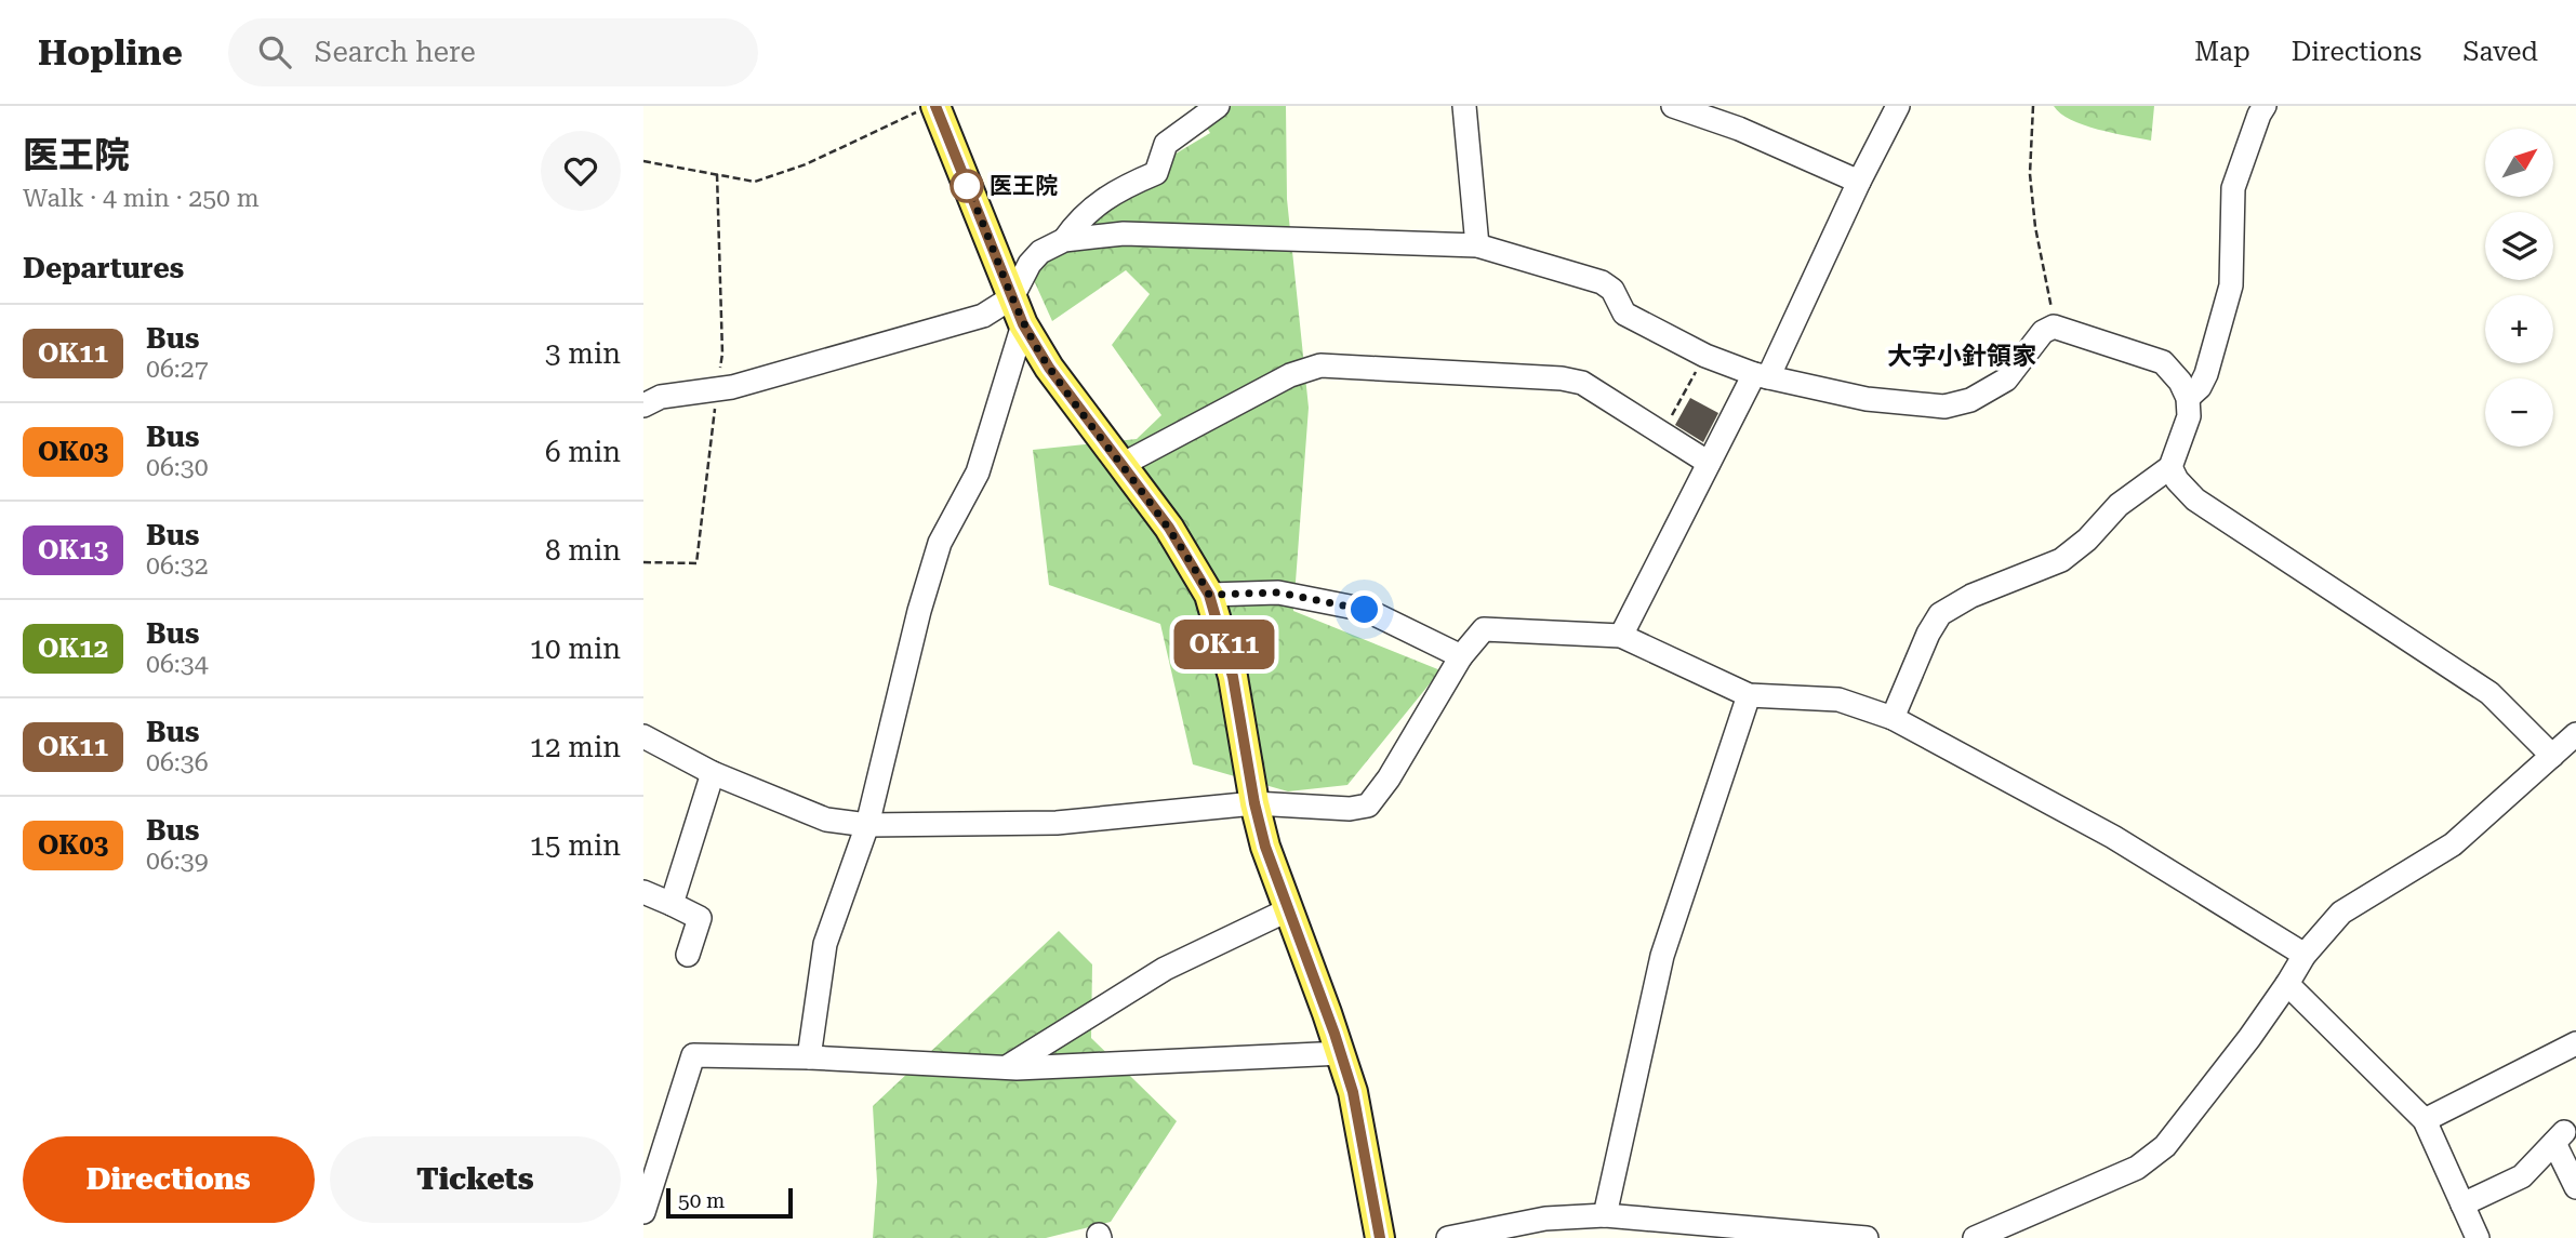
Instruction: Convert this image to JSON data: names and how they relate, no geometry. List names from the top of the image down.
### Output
{
  "districts": ["大字小針領家"],
  "places": ["医王院"],
  "lines": ["bus line OK11"],
  "scale_bar": "50 m",
  "north": "top right",
  "page": {
    "header": "Hopline",
    "search": "Search here",
    "nav": ["Map", "Directions", "Saved"],
    "heading": [
      ["医王院", "Walk · 4 min · 250 m"],
      "Departures"
    ],
    "on_map": "OK11",
    "map_buttons": ["+", "−"],
    "list": [
      {
        "mark": "OK11",
        "name": "Bus",
        "note": "06:27",
        "value": "3 min"
      },
      {
        "mark": "OK03",
        "name": "Bus",
        "note": "06:30",
        "value": "6 min"
      },
      {
        "mark": "OK13",
        "name": "Bus",
        "note": "06:32",
        "value": "8 min"
      },
      {
        "mark": "OK12",
        "name": "Bus",
        "note": "06:34",
        "value": "10 min"
      },
      {
        "mark": "OK11",
        "name": "Bus",
        "note": "06:36",
        "value": "12 min"
      },
      {
        "mark": "OK03",
        "name": "Bus",
        "note": "06:39",
        "value": "15 min"
      }
    ],
    "buttons": ["Directions", "Tickets"],
    "scale": "50 m"
  }
}
